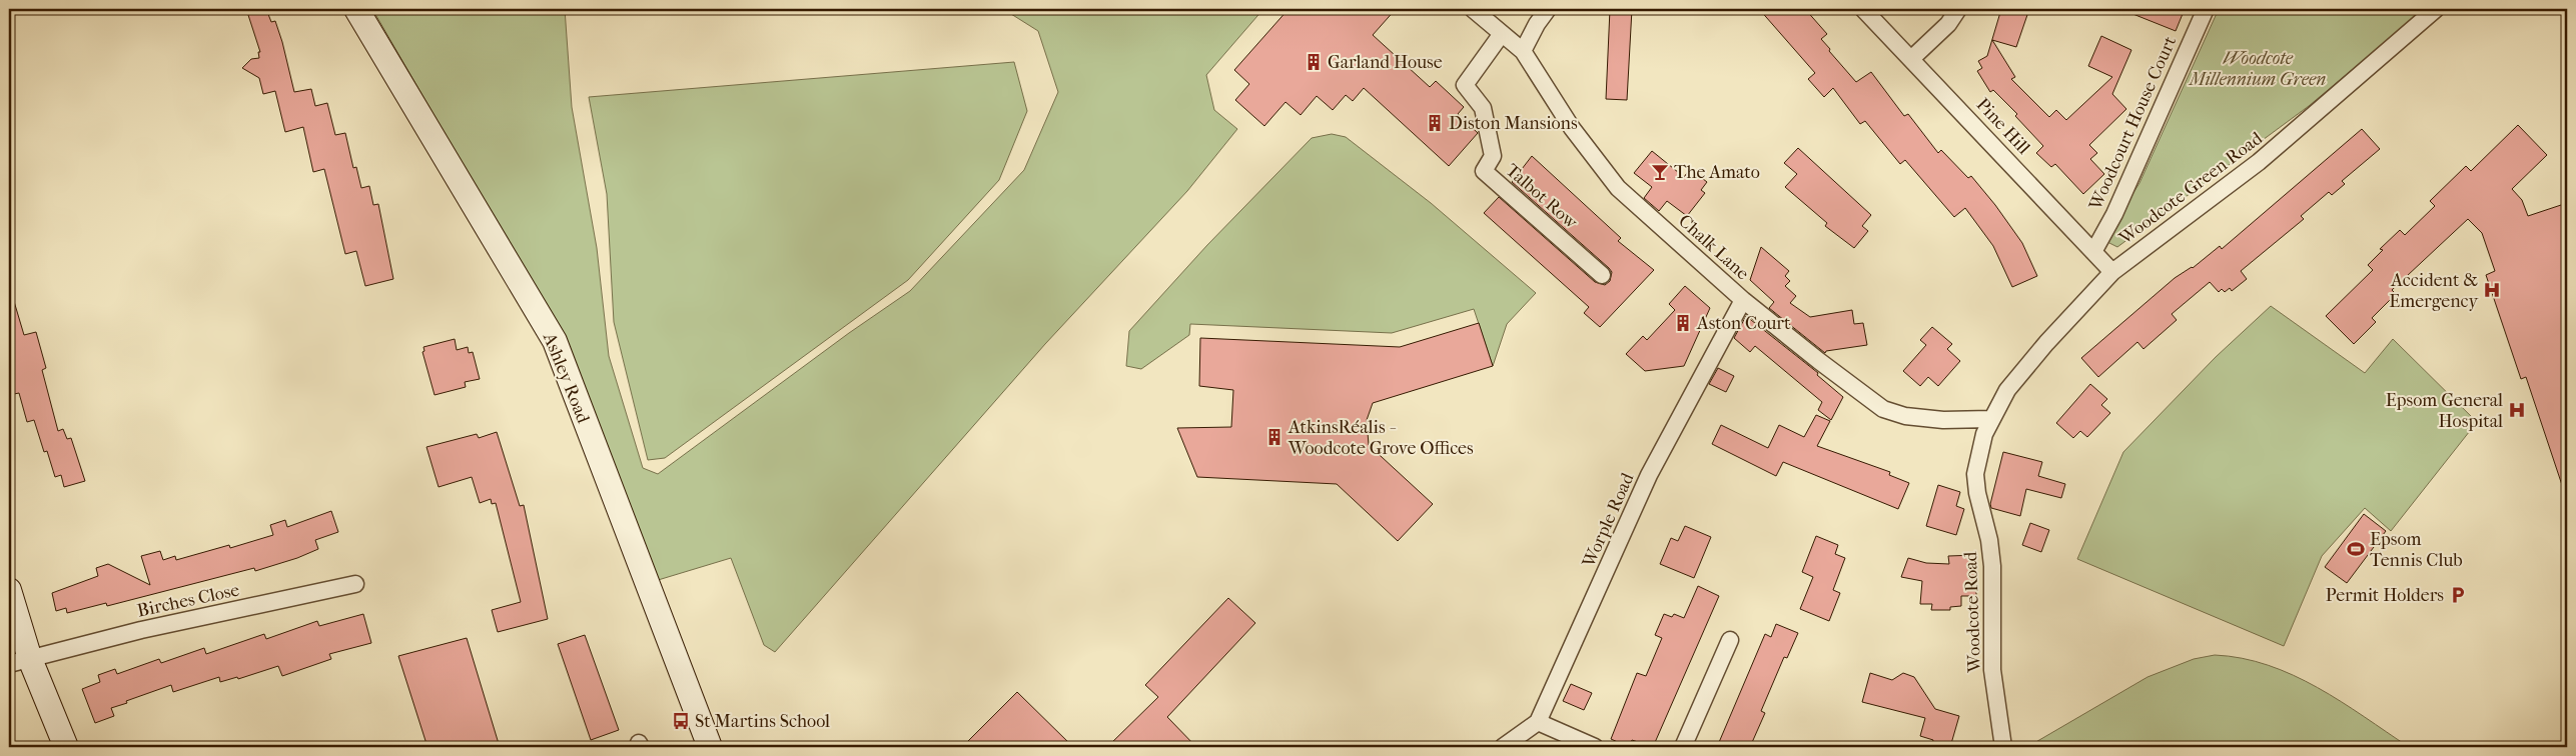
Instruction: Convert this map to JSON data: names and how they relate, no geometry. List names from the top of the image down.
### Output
{
  "streets": {
    "main road": ["Ashley Road"],
    "street": [
      "Woodcourt House Court",
      "Pine Hill",
      "Woodcote Green Road",
      "Talbot Row",
      "Chalk Lane",
      "Worple Road",
      "Birches Close",
      "Woodcote Road"
    ]
  },
  "crossings": [
    ["Woodcourt House Court", "Pine Hill"],
    ["Pine Hill", "Woodcote Green Road"],
    ["Woodcote Green Road", "Chalk Lane"],
    ["Woodcote Green Road", "Woodcote Road"],
    ["Talbot Row", "Chalk Lane"],
    ["Chalk Lane", "Worple Road"],
    ["Chalk Lane", "Woodcote Road"]
  ],
  "parks": ["Woodcote Millennium Green"],
  "places": {
    "building": [
      "Garland House",
      "Diston Mansions",
      "Aston Court",
      "AtkinsRéalis - Woodcote Grove Offices"
    ],
    "bar": ["The Amato"],
    "hospital": ["Accident & Emergency", "Epsom General Hospital"],
    "sports": ["Epsom Tennis Club"],
    "parking": ["Permit Holders"],
    "bus stop": ["St Martins School"]
  }
}
